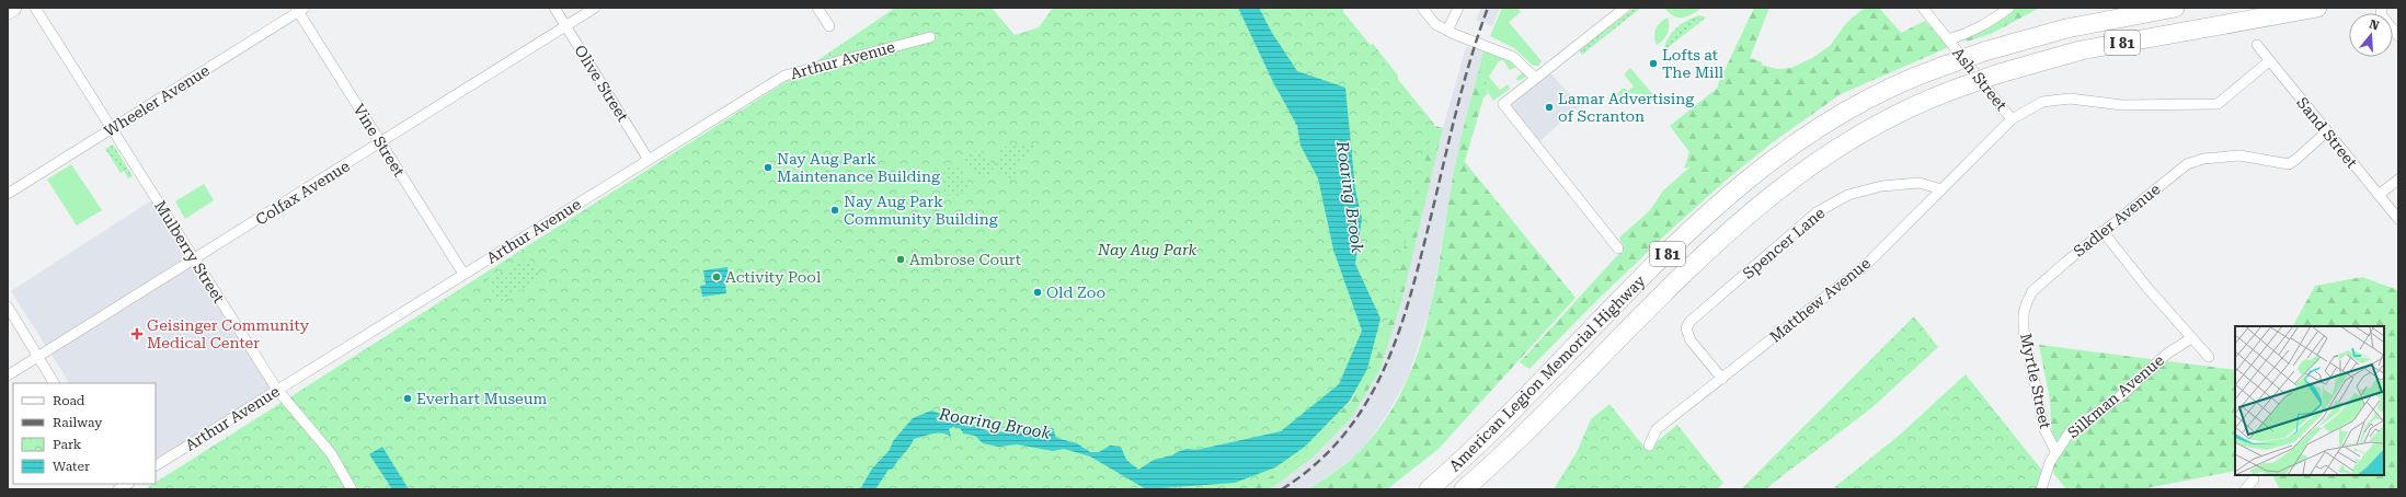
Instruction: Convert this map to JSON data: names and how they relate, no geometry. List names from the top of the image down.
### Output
{
  "streets": {
    "highway": ["I 81", "American Legion Memorial Highway"],
    "street": [
      "Arthur Avenue",
      "Ash Street",
      "Olive Street",
      "Wheeler Avenue",
      "Sand Street",
      "Vine Street",
      "Colfax Avenue",
      "Sadler Avenue",
      "Spencer Lane",
      "Mulberry Street",
      "Matthew Avenue",
      "Myrtle Street",
      "Silkman Avenue"
    ]
  },
  "crossings": [
    ["Arthur Avenue", "Olive Street"],
    ["Arthur Avenue", "Vine Street"],
    ["Arthur Avenue", "Mulberry Street"],
    ["Ash Street", "Matthew Avenue"],
    ["Olive Street", "Colfax Avenue"],
    ["Wheeler Avenue", "Vine Street"],
    ["Wheeler Avenue", "Mulberry Street"],
    ["Sand Street", "Sadler Avenue"],
    ["Vine Street", "Colfax Avenue"],
    ["Colfax Avenue", "Mulberry Street"],
    ["Sadler Avenue", "Myrtle Street"],
    ["Spencer Lane", "Matthew Avenue"],
    ["Myrtle Street", "Silkman Avenue"]
  ],
  "water": ["Roaring Brook"],
  "parks": ["Nay Aug Park"],
  "places": {
    "other": [
      "Lofts at The Mill",
      "Lamar Advertising of Scranton",
      "Nay Aug Park Maintenance Building",
      "Nay Aug Park Community Building",
      "Ambrose Court",
      "Activity Pool",
      "Old Zoo",
      "Everhart Museum"
    ],
    "health": ["Geisinger Community Medical Center"]
  },
  "legend": [
    "Road",
    "Railway",
    "Park",
    "Water"
  ],
  "north": "top"
}
